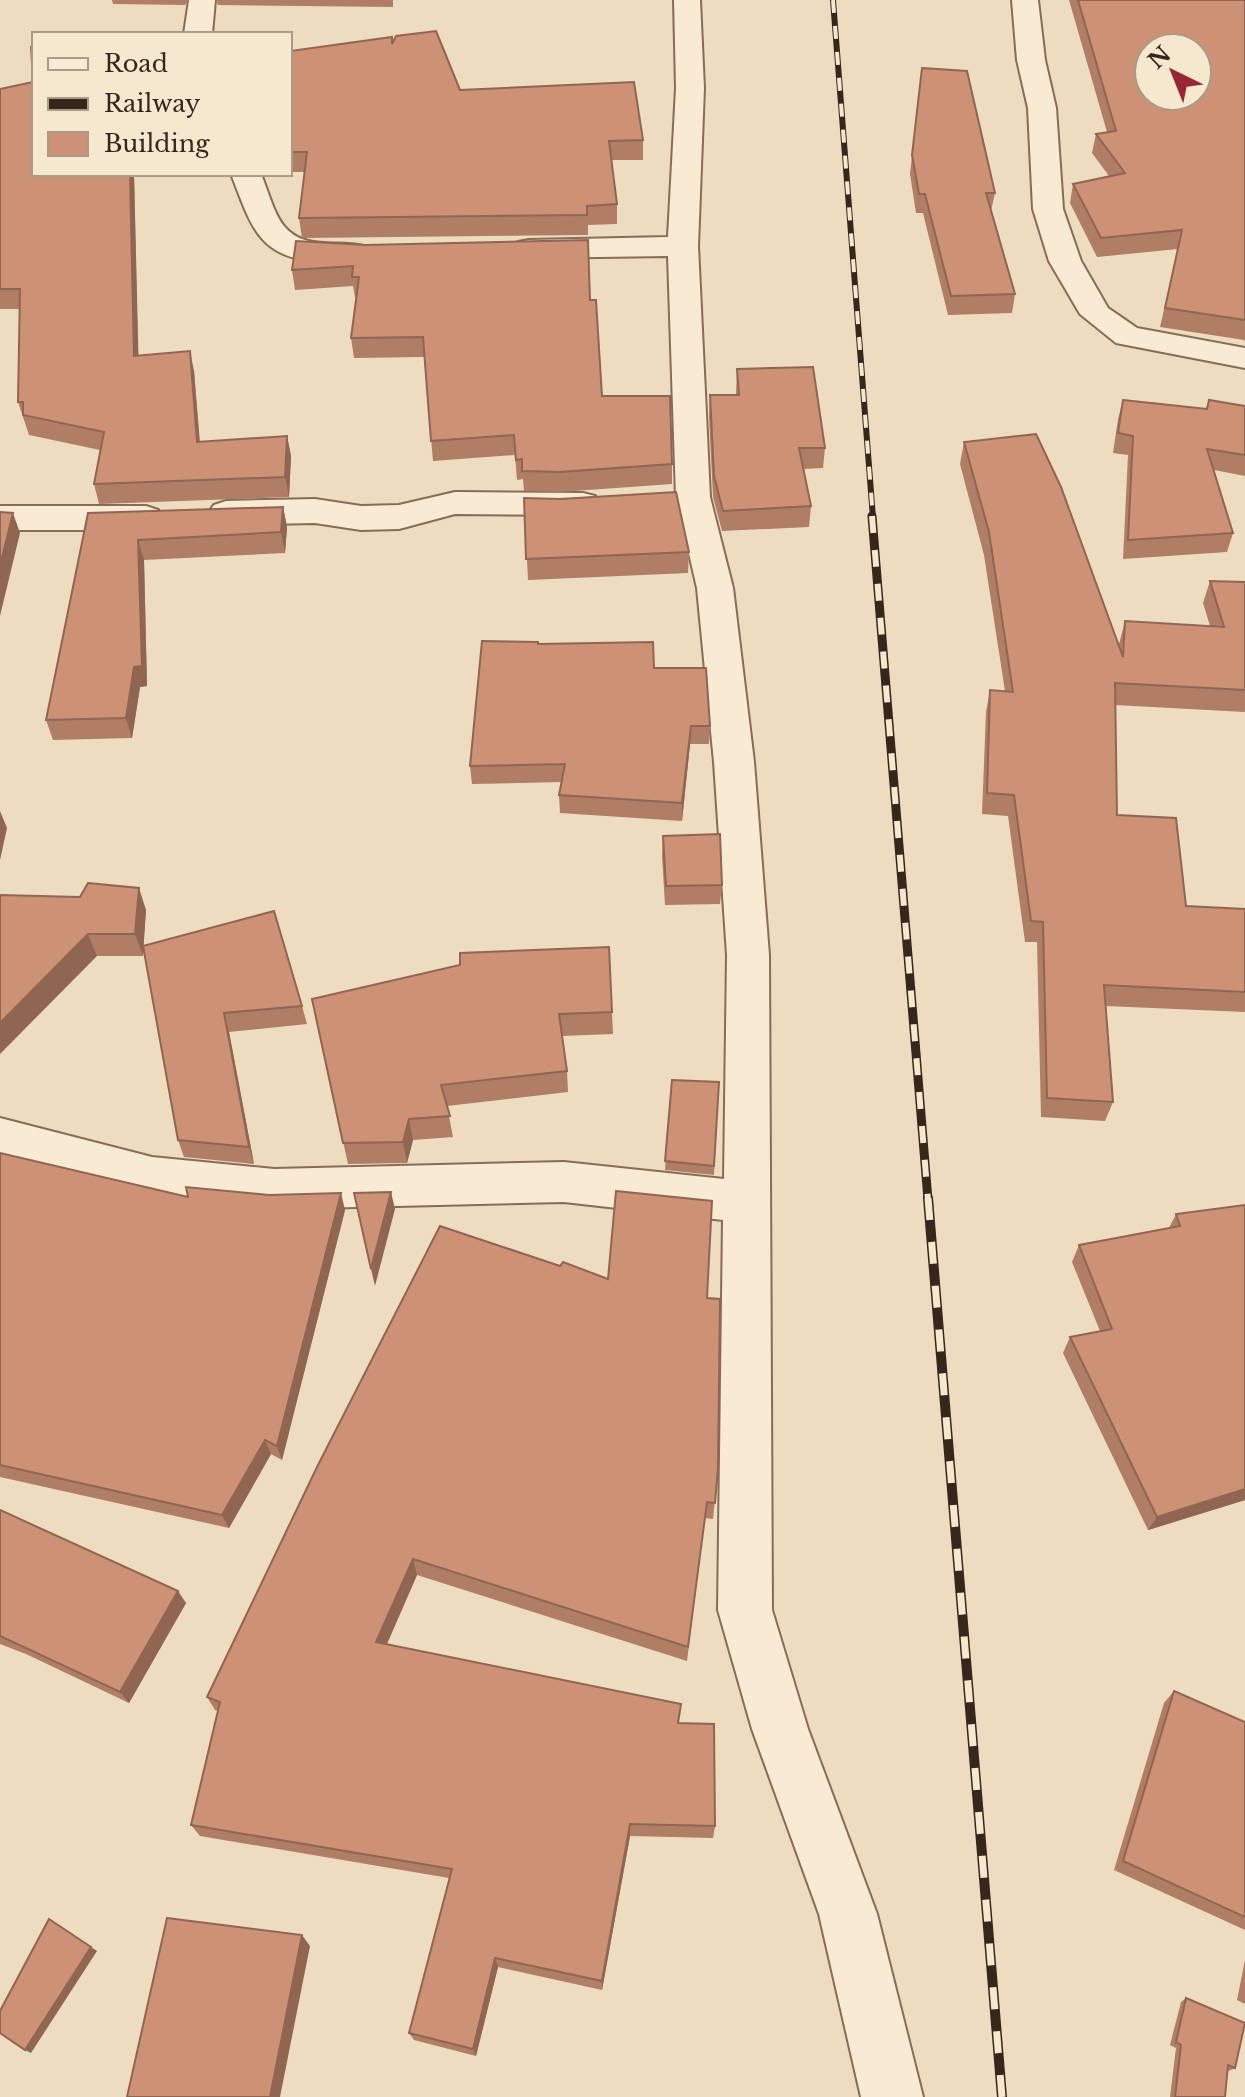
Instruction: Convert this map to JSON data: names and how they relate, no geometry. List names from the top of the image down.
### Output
{
  "legend": ["Road", "Railway", "Building"],
  "north": "top left"
}
